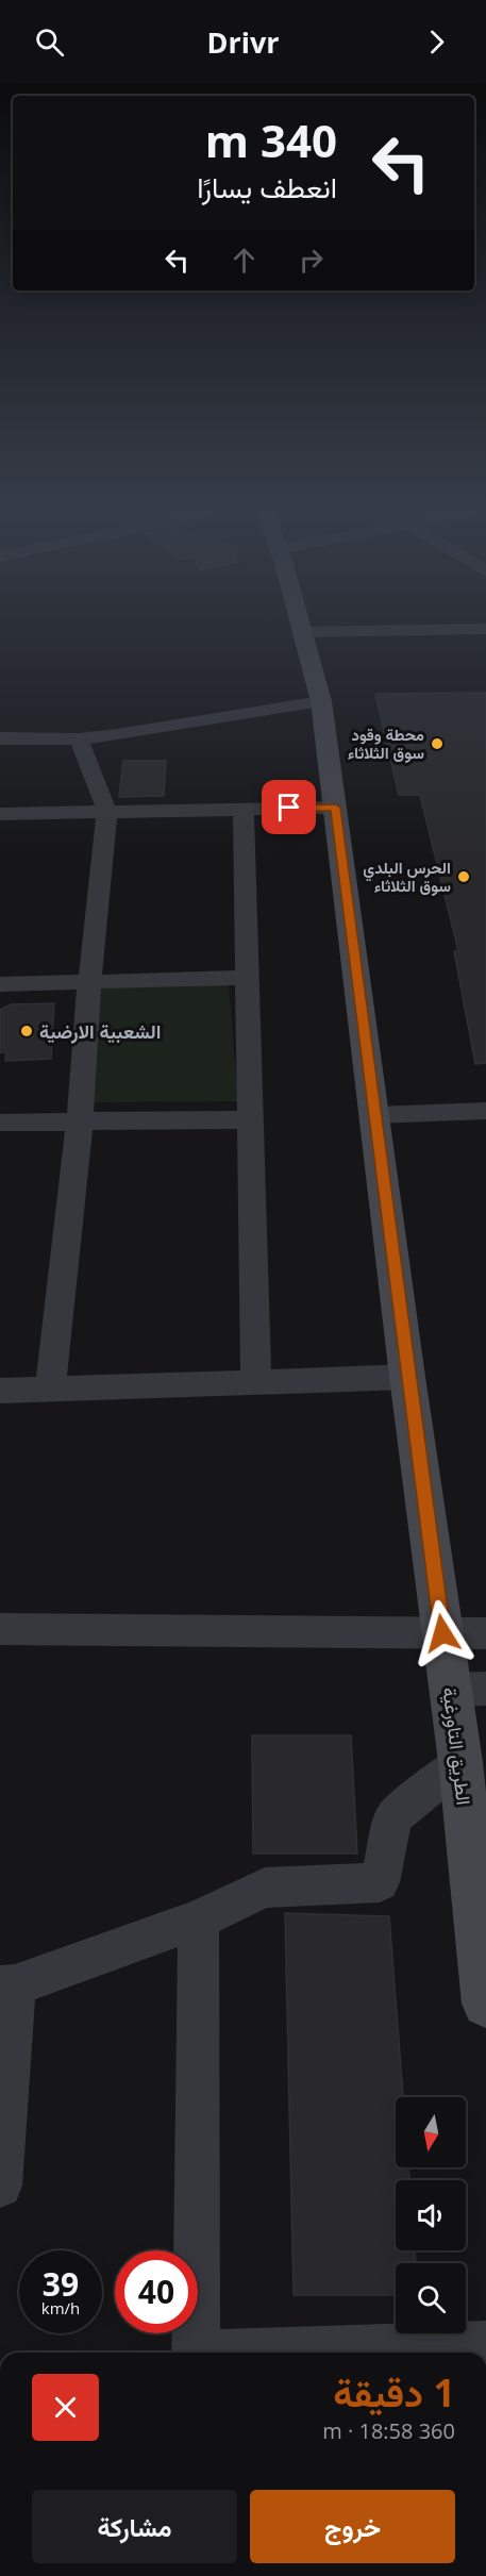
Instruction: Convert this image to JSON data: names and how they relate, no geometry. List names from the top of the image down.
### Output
{
  "streets": {
    "street": ["الطريق التاورغية"]
  },
  "places": ["محطة وقود سوق الثلاثاء", "الحرس البلدي سوق الثلاثاء", "الشعبية الارضية"],
  "north": "bottom",
  "page": {
    "header": "Drivr",
    "turn": ["340 m", "انعطف يسارًا"],
    "speed": "39 km/h",
    "limit": "40",
    "heading": ["1 دقيقة", "360 m · 18:58"],
    "buttons": ["خروج", "مشاركة"]
  }
}
